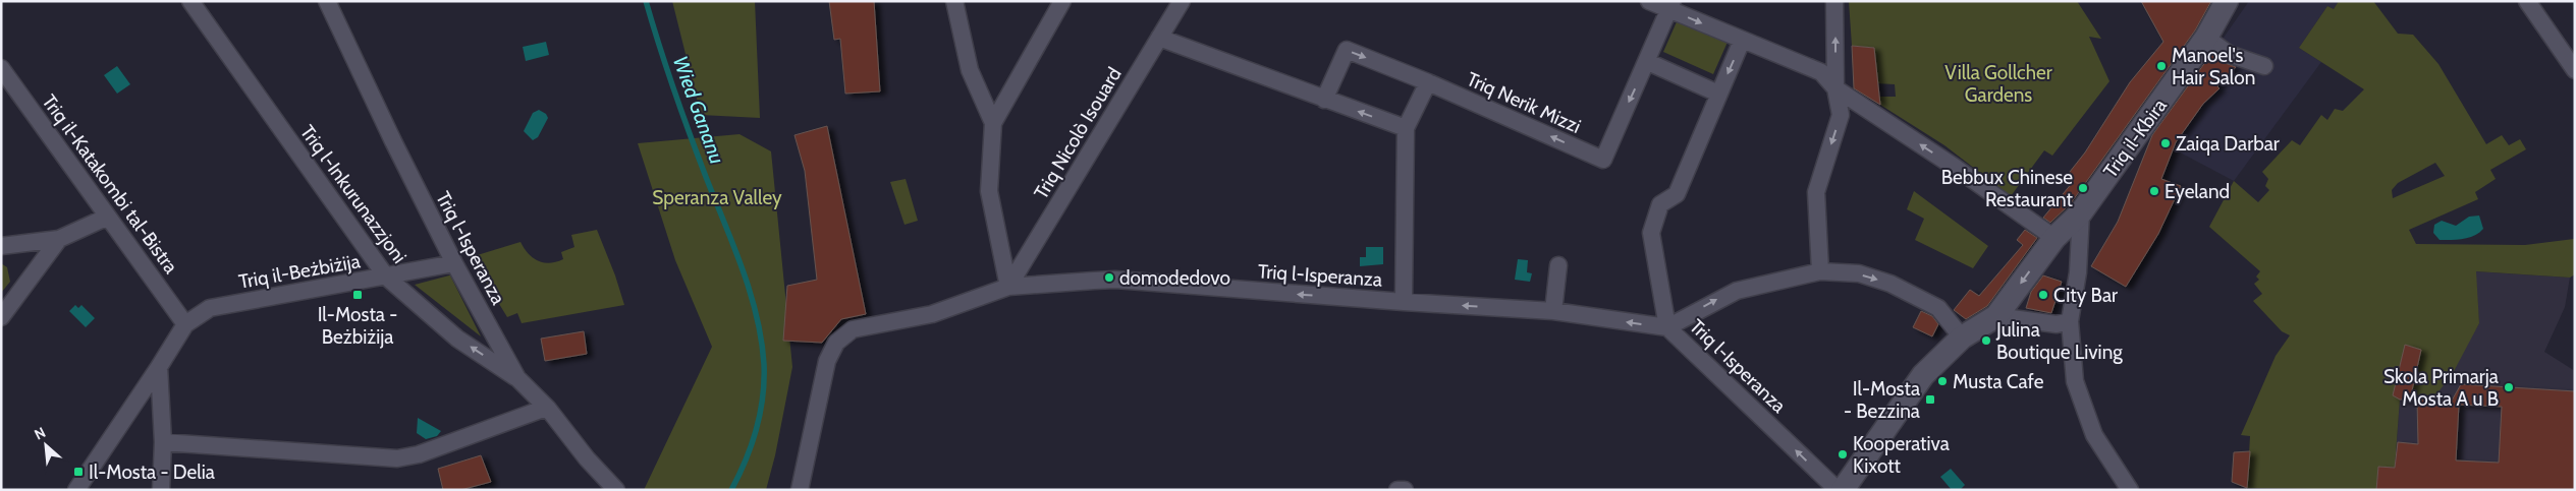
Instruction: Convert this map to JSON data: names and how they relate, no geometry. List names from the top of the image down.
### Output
{
  "streets": {
    "main road": ["Triq il-Kbira"],
    "street": [
      "Triq Nerik Mizzi",
      "Triq Nicolò Isouard",
      "Triq il-Katakombi tal-Bistra",
      "Triq l-Inkurunazzjoni",
      "Triq l-Isperanza",
      "Triq il-Beżbiżija"
    ]
  },
  "crossings": [
    ["Triq Nicolò Isouard", "Triq l-Isperanza"],
    ["Triq il-Katakombi tal-Bistra", "Triq il-Beżbiżija"],
    ["Triq l-Inkurunazzjoni", "Triq l-Isperanza"],
    ["Triq l-Inkurunazzjoni", "Triq il-Beżbiżija"],
    ["Triq l-Isperanza", "Triq il-Beżbiżija"]
  ],
  "one_way": ["Triq l-Isperanza"],
  "water": ["Wied Gananu"],
  "parks": ["Villa Gollcher Gardens", "Speranza Valley"],
  "places": {
    "other": [
      "Manoel's Hair Salon",
      "Zaiqa Darbar",
      "Bebbux Chinese Restaurant",
      "Eyeland",
      "domodedovo",
      "City Bar",
      "Julina Boutique Living",
      "Musta Cafe",
      "Skola Primarja Mosta A u B",
      "Kooperativa Kixott"
    ],
    "transit": ["Il-Mosta - Beżbiżija", "Il-Mosta - Bezzina", "Il-Mosta - Delia"]
  },
  "north": "top left"
}
